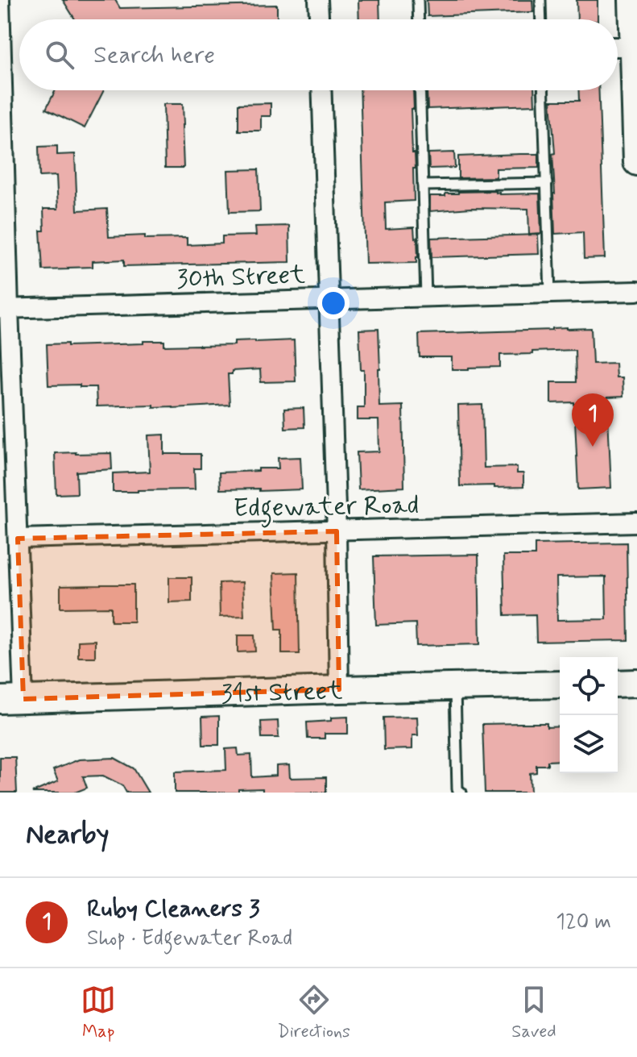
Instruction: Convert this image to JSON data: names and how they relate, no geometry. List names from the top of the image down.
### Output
{
  "streets": {
    "street": ["30th Street", "Edgewater Road", "31st Street"]
  },
  "page": {
    "search": "Search here",
    "pins": "1",
    "heading": "Nearby",
    "list": [
      {
        "mark": "1",
        "name": "Ruby Cleaners 3",
        "note": "Shop · Edgewater Road",
        "value": "120 m"
      }
    ],
    "nav": ["Map", "Directions", "Saved"]
  }
}
